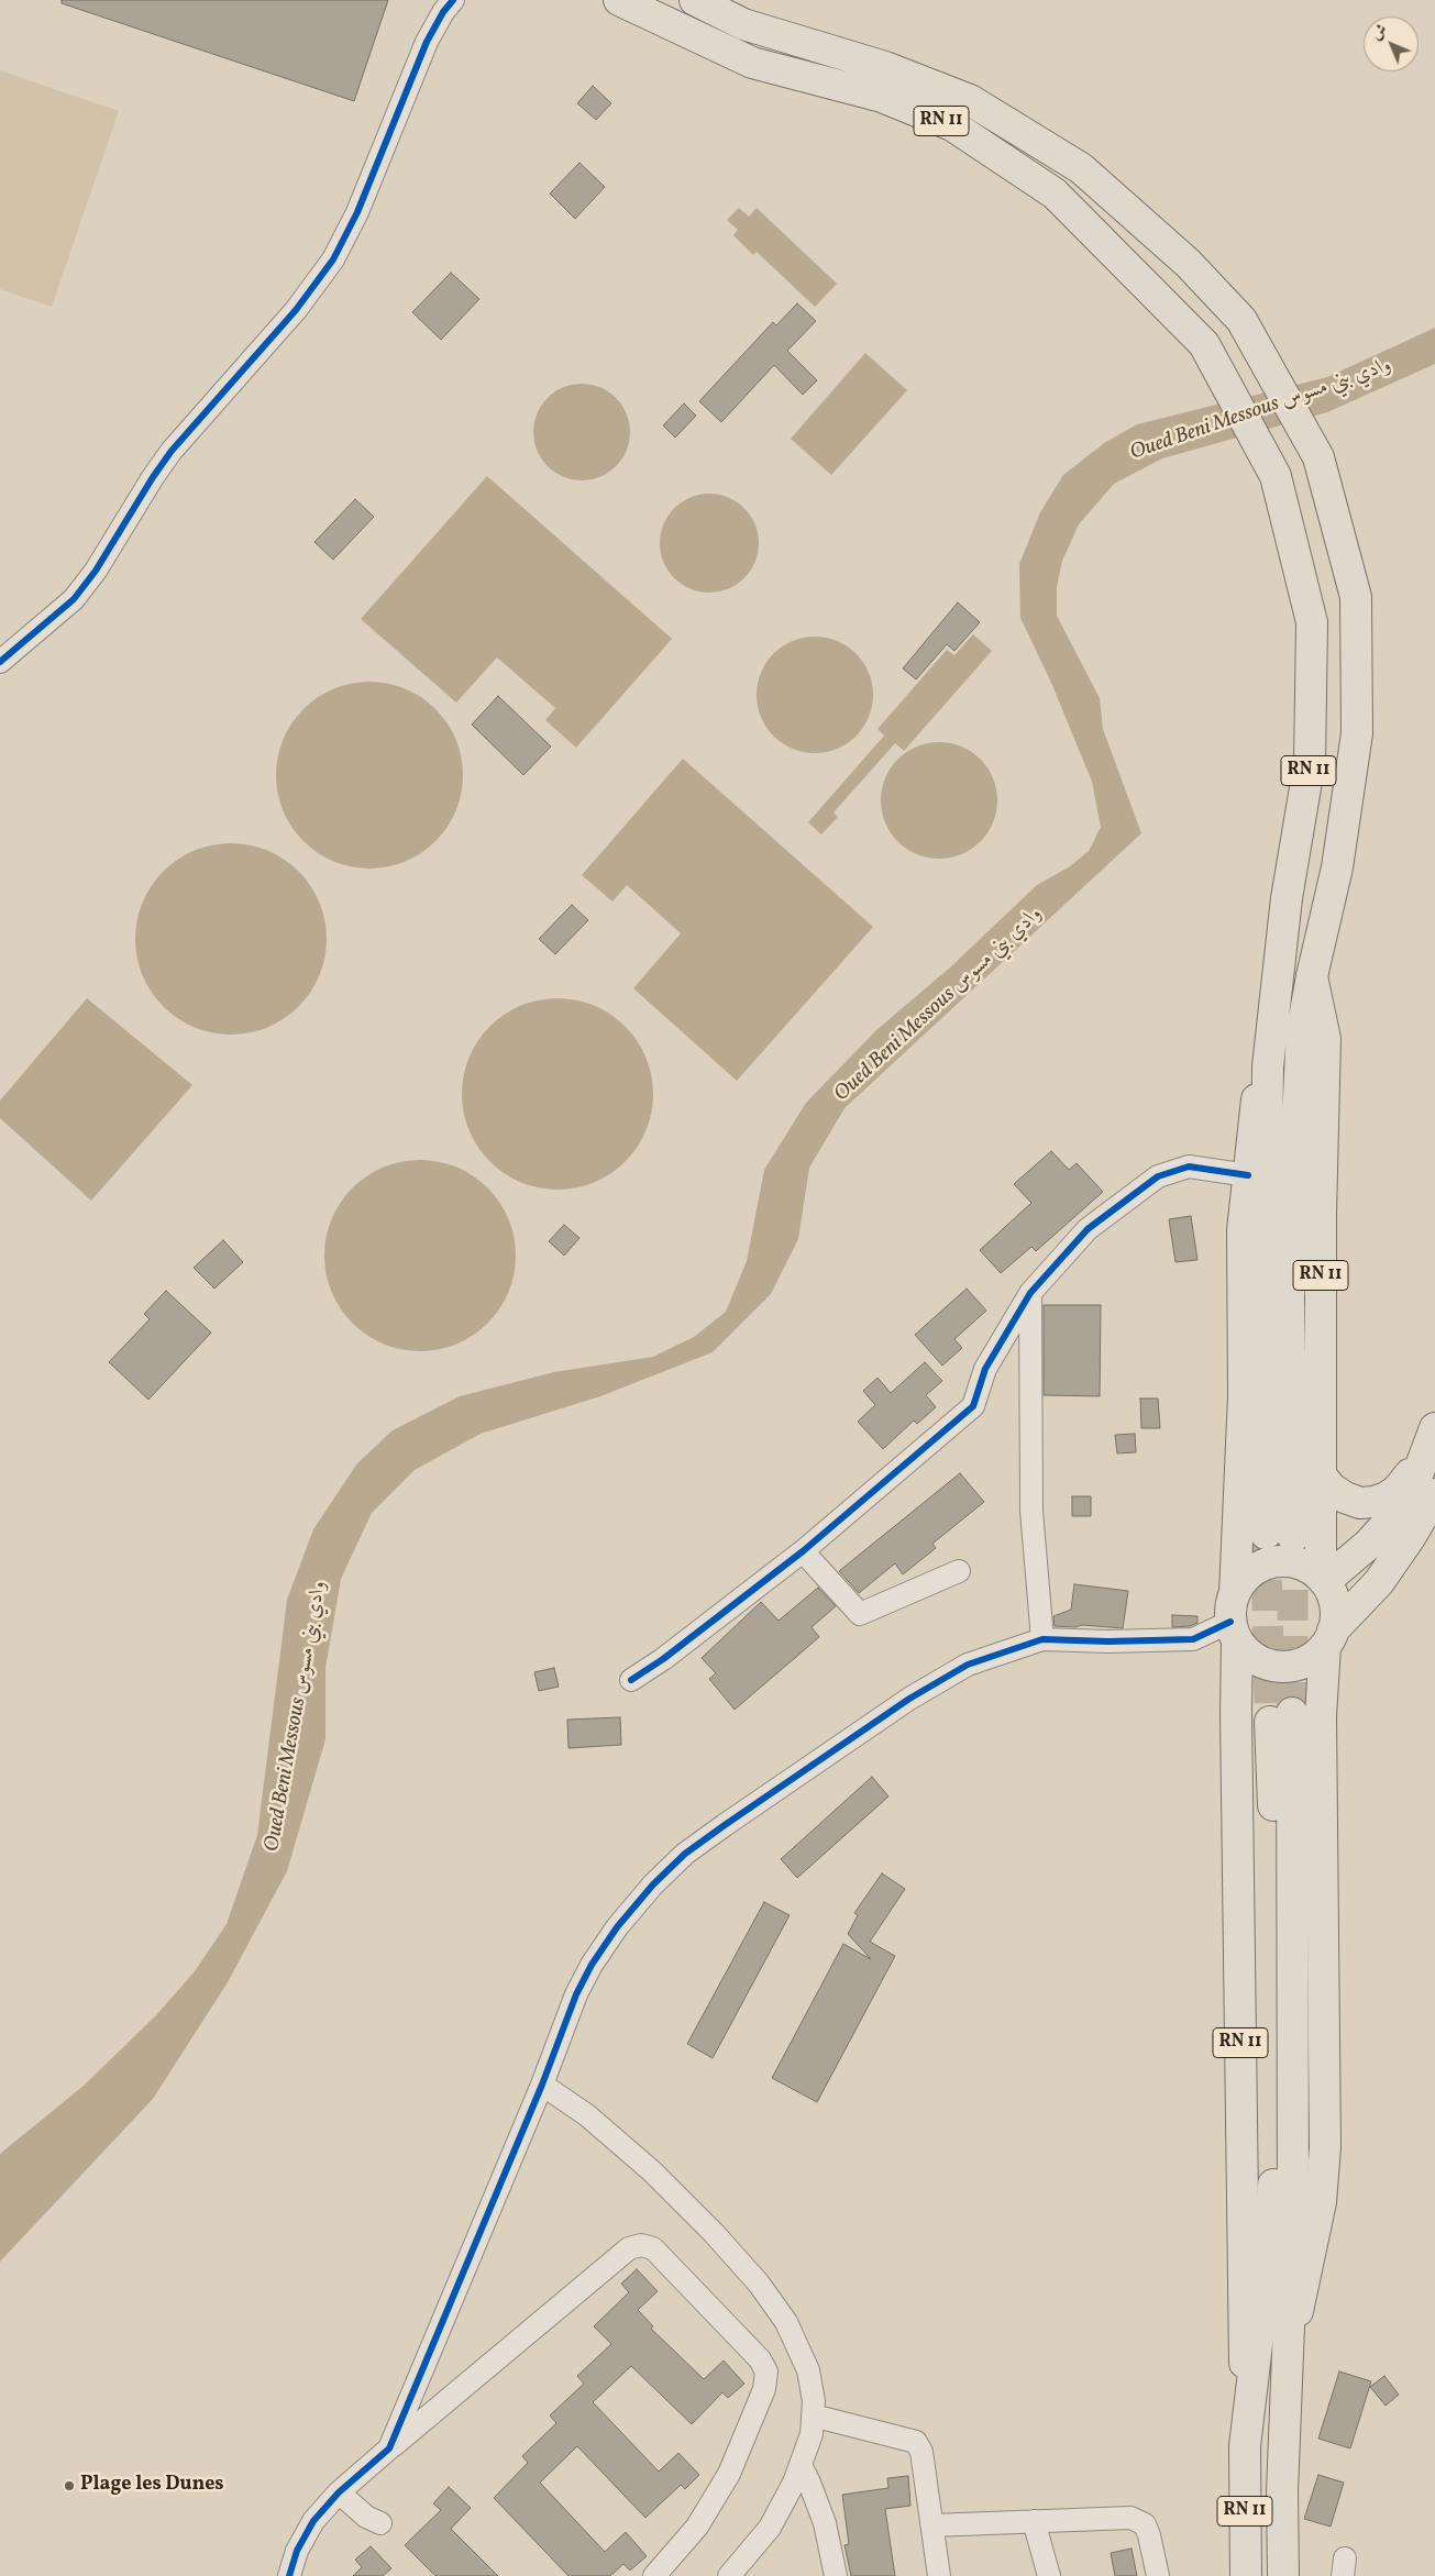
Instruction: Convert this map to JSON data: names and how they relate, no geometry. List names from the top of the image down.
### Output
{
  "streets": {
    "main road": ["RN 11"]
  },
  "water": ["Oued Beni Messous وادي بني مسوس"],
  "places": ["Plage les Dunes"],
  "north": "top left"
}
